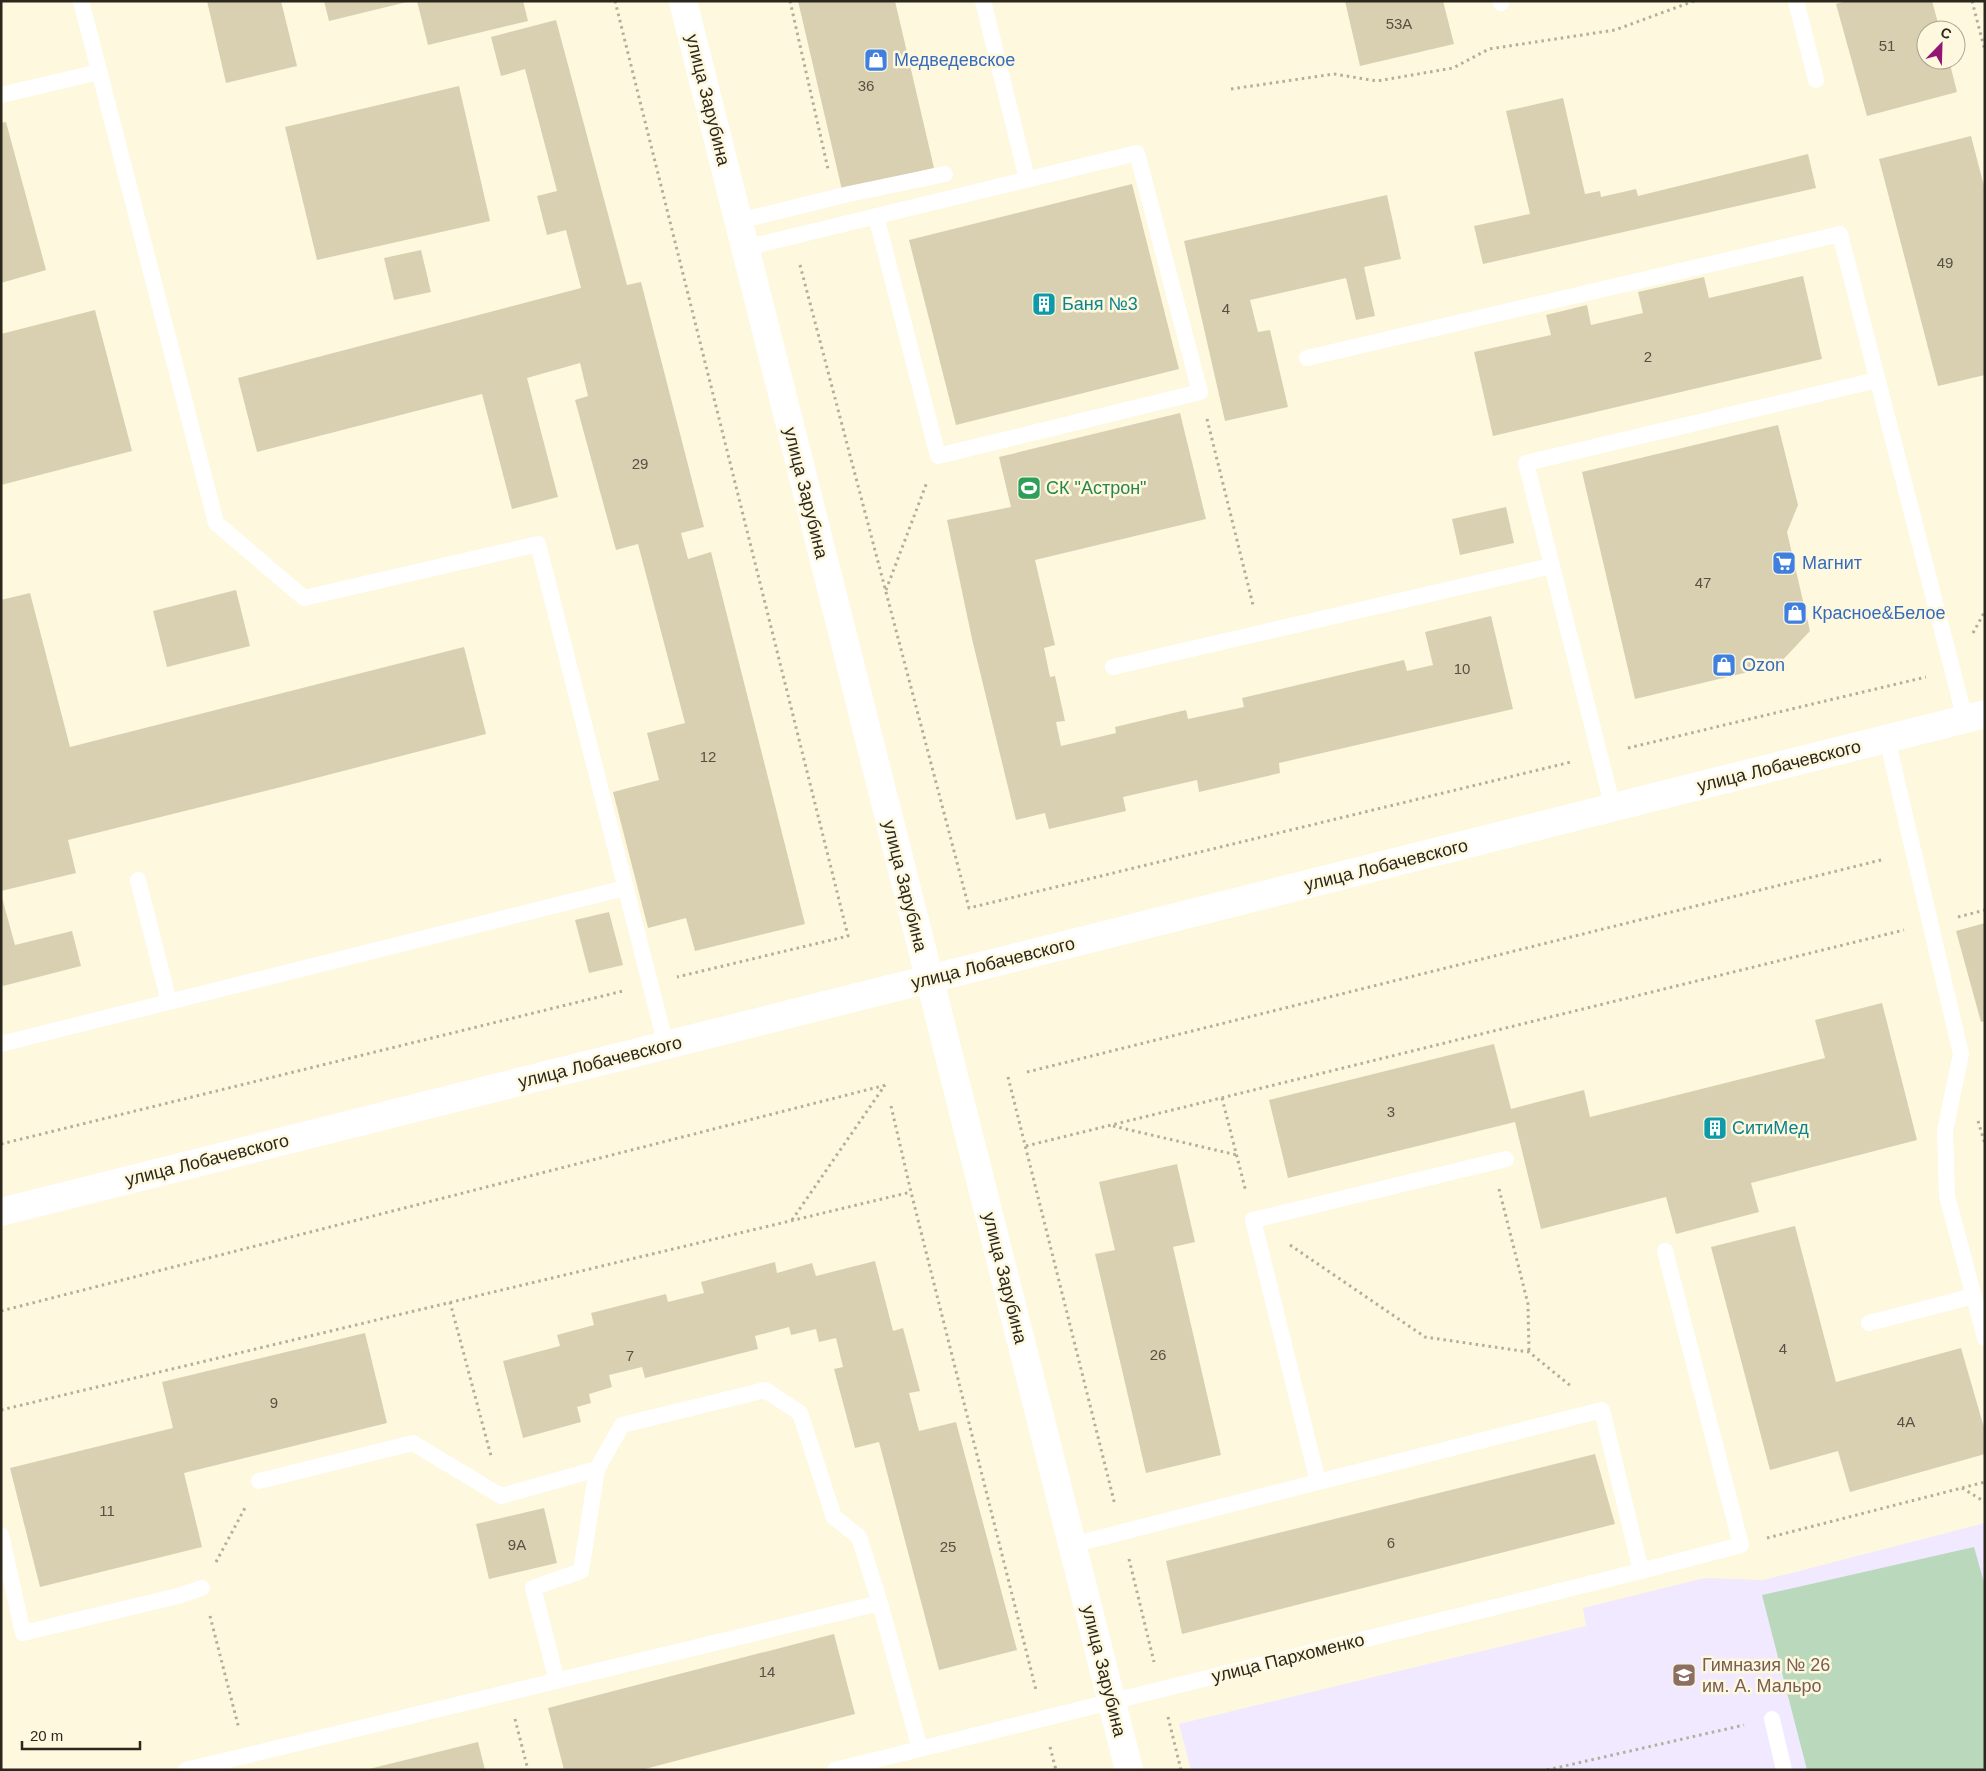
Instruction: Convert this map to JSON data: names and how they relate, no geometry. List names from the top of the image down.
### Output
{
  "streets": {
    "street": ["улица Зарубина", "улица Лобачевского"],
    "lane": ["улица Пархоменко"]
  },
  "crossings": [
    ["улица Зарубина", "улица Лобачевского"],
    ["улица Зарубина", "улица Пархоменко"]
  ],
  "places": {
    "shop": ["Медведевское", "Красное&Белое", "Ozon"],
    "building": ["Баня №3", "СитиМед"],
    "sports": ["СК \"Астрон\""],
    "supermarket": ["Магнит"],
    "school or university": ["Гимназия № 26 им. А. Мальро"]
  },
  "house_numbers": [
    "53А",
    "51",
    "36",
    "49",
    "4",
    "2",
    "29",
    "47",
    "10",
    "12",
    "3",
    "4",
    "26",
    "7",
    "9",
    "4А",
    "11",
    "6",
    "9А",
    "25",
    "14"
  ],
  "scale_bar": "20 m",
  "north": "top right"
}
